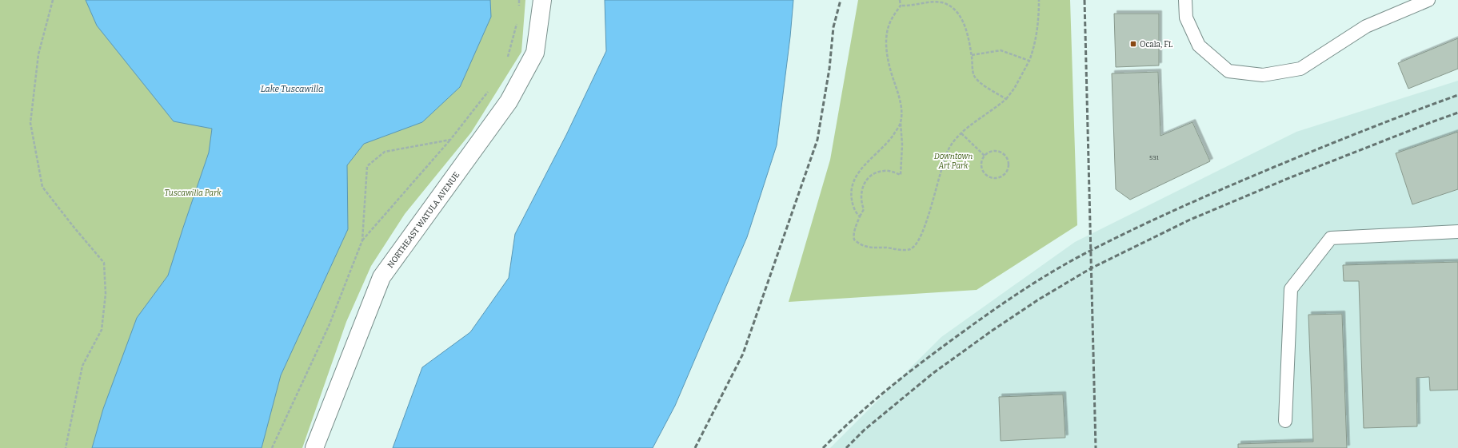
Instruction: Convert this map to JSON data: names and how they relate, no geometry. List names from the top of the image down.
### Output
{
  "streets": {
    "street": ["NORTHEAST WATULA AVENUE"]
  },
  "water": ["Lake Tuscawilla"],
  "parks": ["Downtown Art Park", "Tuscawilla Park"],
  "places": {
    "transit": ["Ocala, FL"]
  },
  "house_numbers": ["531"]
}
